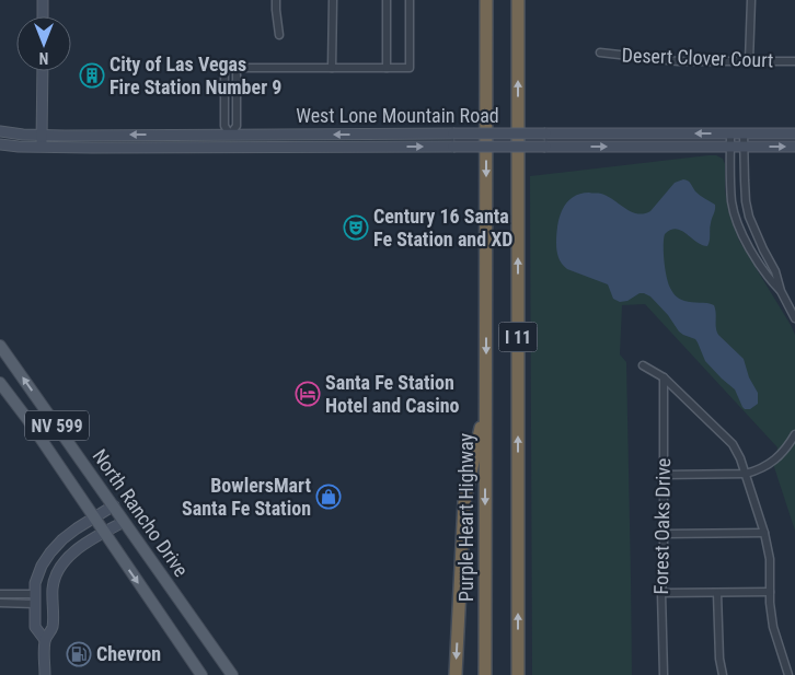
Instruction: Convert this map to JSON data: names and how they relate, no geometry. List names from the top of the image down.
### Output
{
  "streets": {
    "highway": ["I 11", "Purple Heart Highway"],
    "main road": ["West Lone Mountain Road", "NV 599", "North Rancho Drive"],
    "street": ["Desert Clover Court", "Forest Oaks Drive"]
  },
  "places": {
    "building": ["City of Las Vegas Fire Station Number 9"],
    "theatre": ["Century 16 Santa Fe Station and XD"],
    "hotel": ["Santa Fe Station Hotel and Casino"],
    "shop": ["BowlersMart Santa Fe Station"],
    "fuel station": ["Chevron"]
  },
  "north": "bottom"
}
